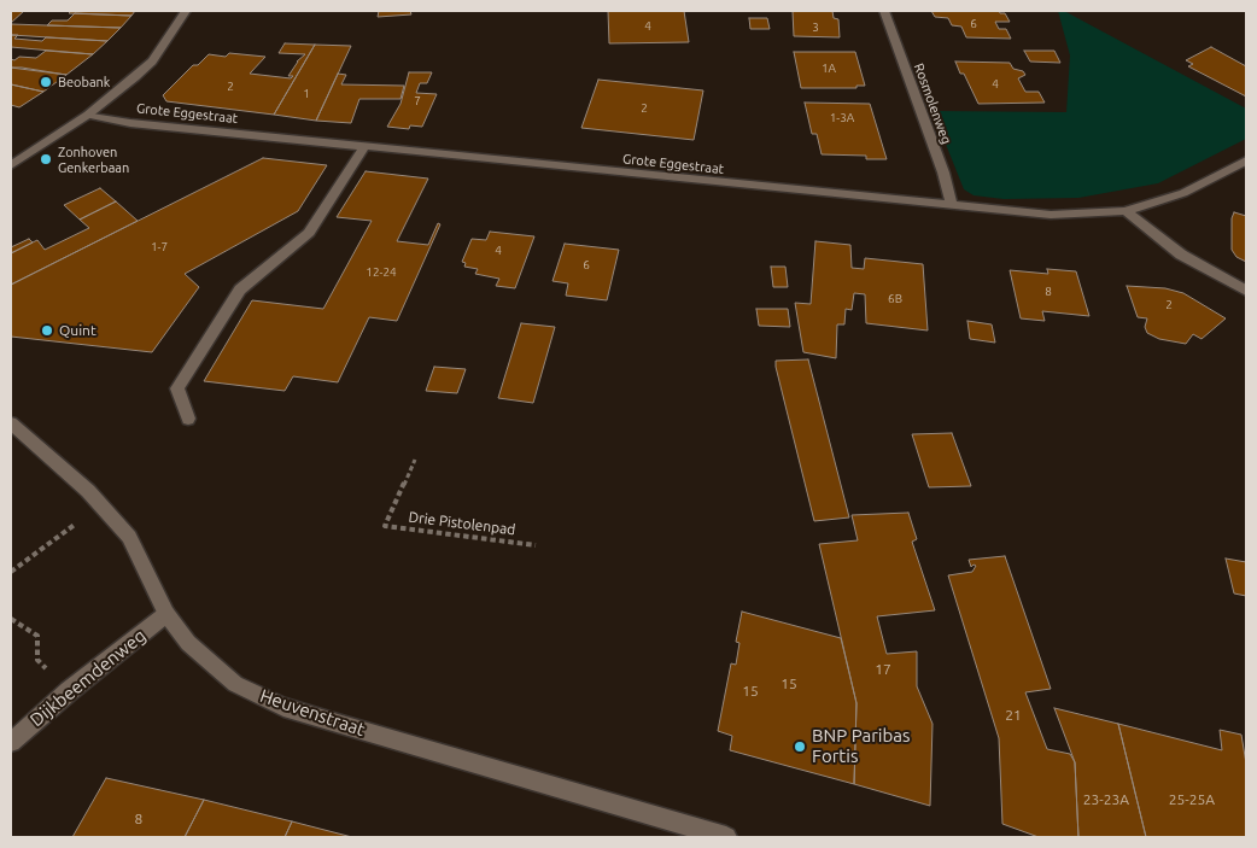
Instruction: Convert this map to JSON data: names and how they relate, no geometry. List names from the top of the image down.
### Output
{
  "streets": {
    "street": [
      "Rosmolenweg",
      "Grote Eggestraat",
      "Dijkbeemdenweg",
      "Heuvenstraat"
    ],
    "path": ["Drie Pistolenpad"]
  },
  "crossings": [
    ["Rosmolenweg", "Grote Eggestraat"],
    ["Dijkbeemdenweg", "Heuvenstraat"]
  ],
  "places": [
    "Beobank",
    "Zonhoven Genkerbaan",
    "Quint",
    "BNP Paribas Fortis"
  ],
  "house_numbers": [
    "6",
    "4",
    "3",
    "1A",
    "4",
    "2",
    "1",
    "7",
    "2",
    "1-3A",
    "1-7",
    "4",
    "6",
    "12-24",
    "8",
    "6B",
    "2",
    "17",
    "15",
    "15",
    "21",
    "23-23A",
    "25-25A",
    "8"
  ]
}
